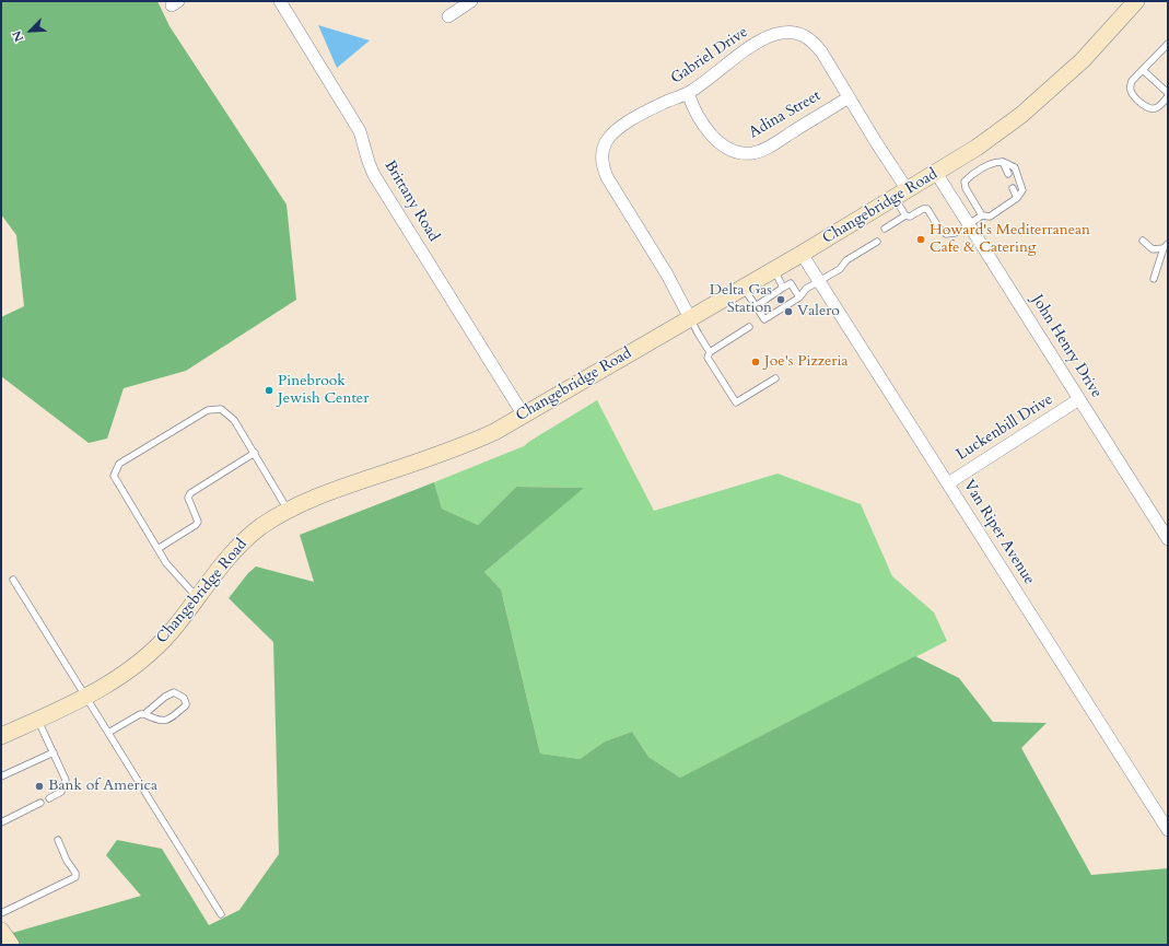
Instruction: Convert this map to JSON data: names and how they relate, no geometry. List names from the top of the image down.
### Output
{
  "streets": {
    "main road": ["Changebridge Road"],
    "street": [
      "Gabriel Drive",
      "Adina Street",
      "Brittany Road",
      "John Henry Drive",
      "Luckenbill Drive",
      "Van Riper Avenue"
    ]
  },
  "crossings": [
    ["Gabriel Drive", "Adina Street"],
    ["Gabriel Drive", "Changebridge Road"],
    ["Brittany Road", "Changebridge Road"],
    ["Changebridge Road", "John Henry Drive"],
    ["Changebridge Road", "Van Riper Avenue"],
    ["John Henry Drive", "Luckenbill Drive"],
    ["Luckenbill Drive", "Van Riper Avenue"]
  ],
  "places": [
    "Howard's Mediterranean Cafe & Catering",
    "Delta Gas Station",
    "Valero",
    "Joe's Pizzeria",
    "Pinebrook Jewish Center",
    "Bank of America"
  ],
  "north": "bottom left"
}
